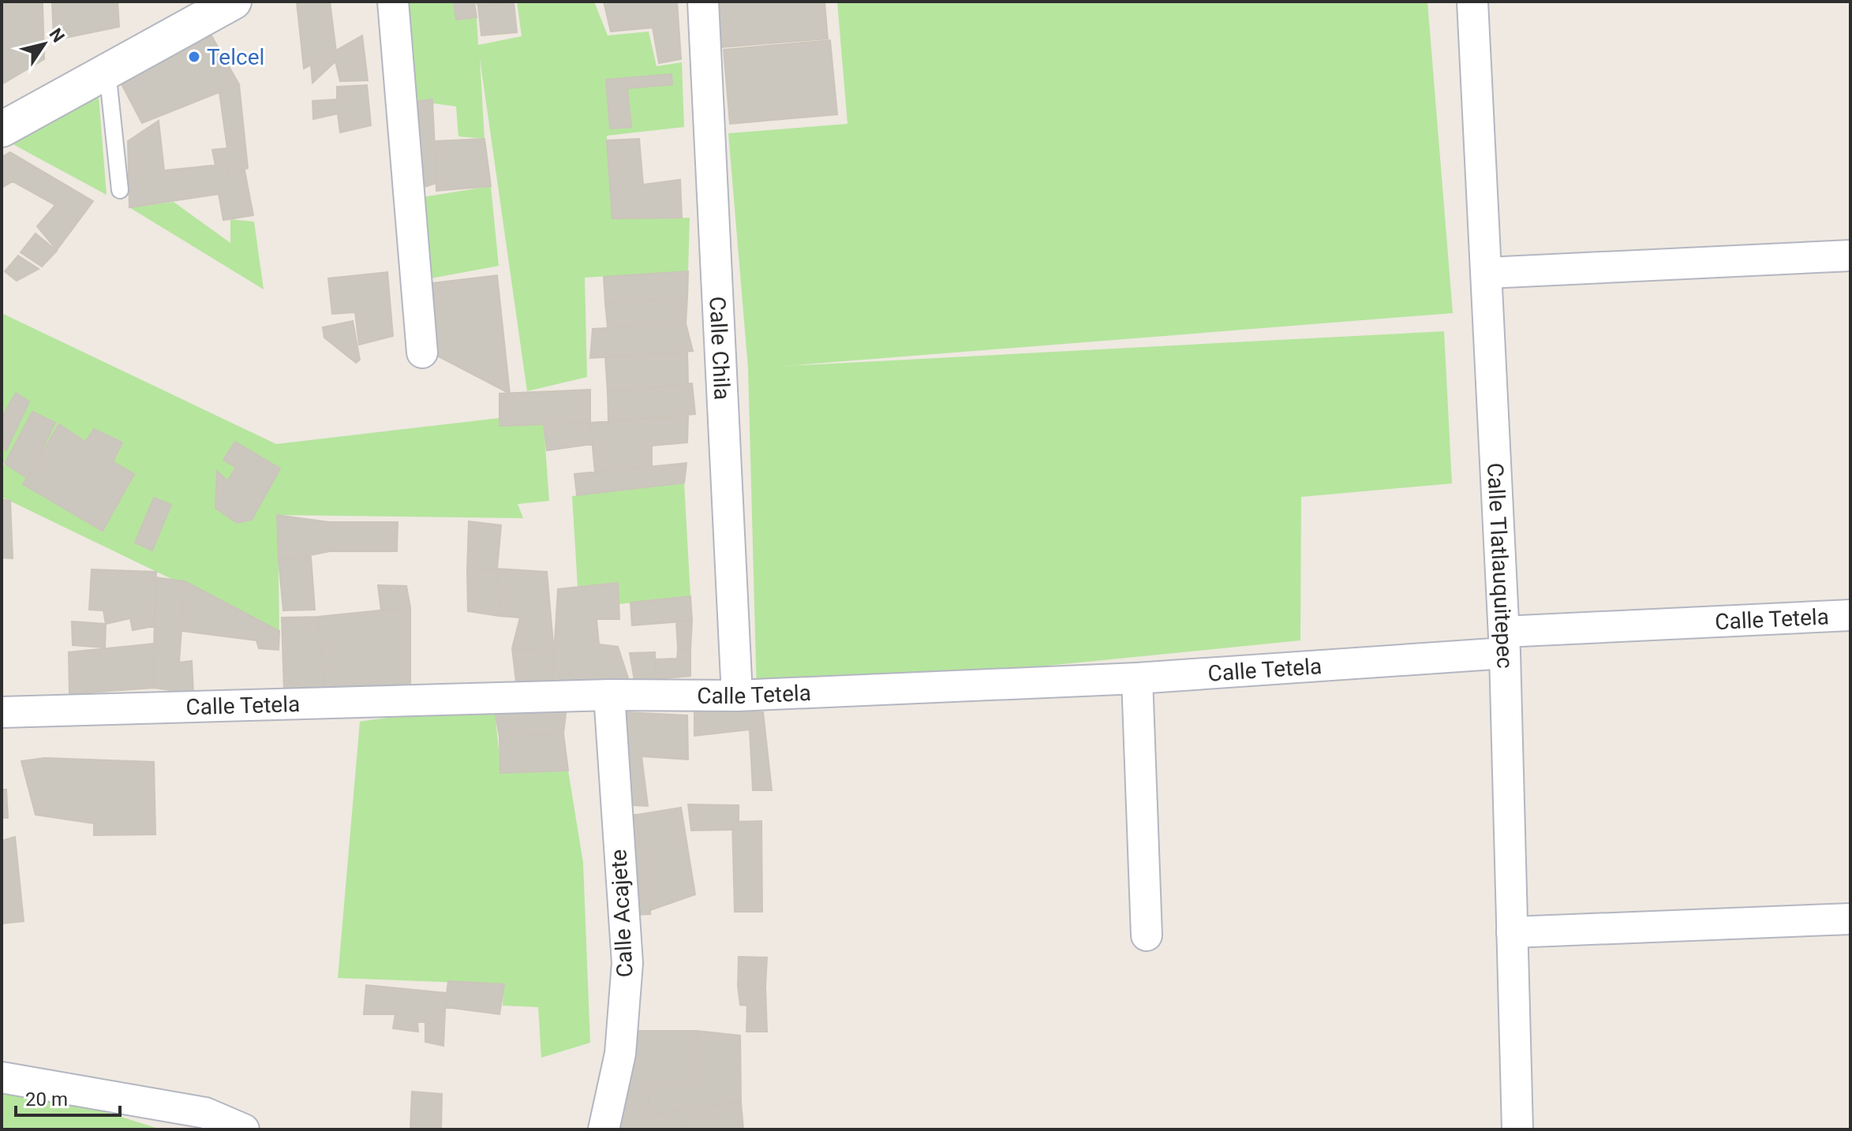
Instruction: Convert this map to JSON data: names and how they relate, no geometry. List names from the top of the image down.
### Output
{
  "streets": {
    "street": [
      "Calle Chila",
      "Calle Tlatlauquitepec",
      "Calle Tetela",
      "Calle Acajete"
    ]
  },
  "crossings": [
    ["Calle Chila", "Calle Tetela"],
    ["Calle Tlatlauquitepec", "Calle Tetela"],
    ["Calle Tetela", "Calle Acajete"]
  ],
  "places": ["Telcel"],
  "scale_bar": "20 m",
  "north": "top right"
}
